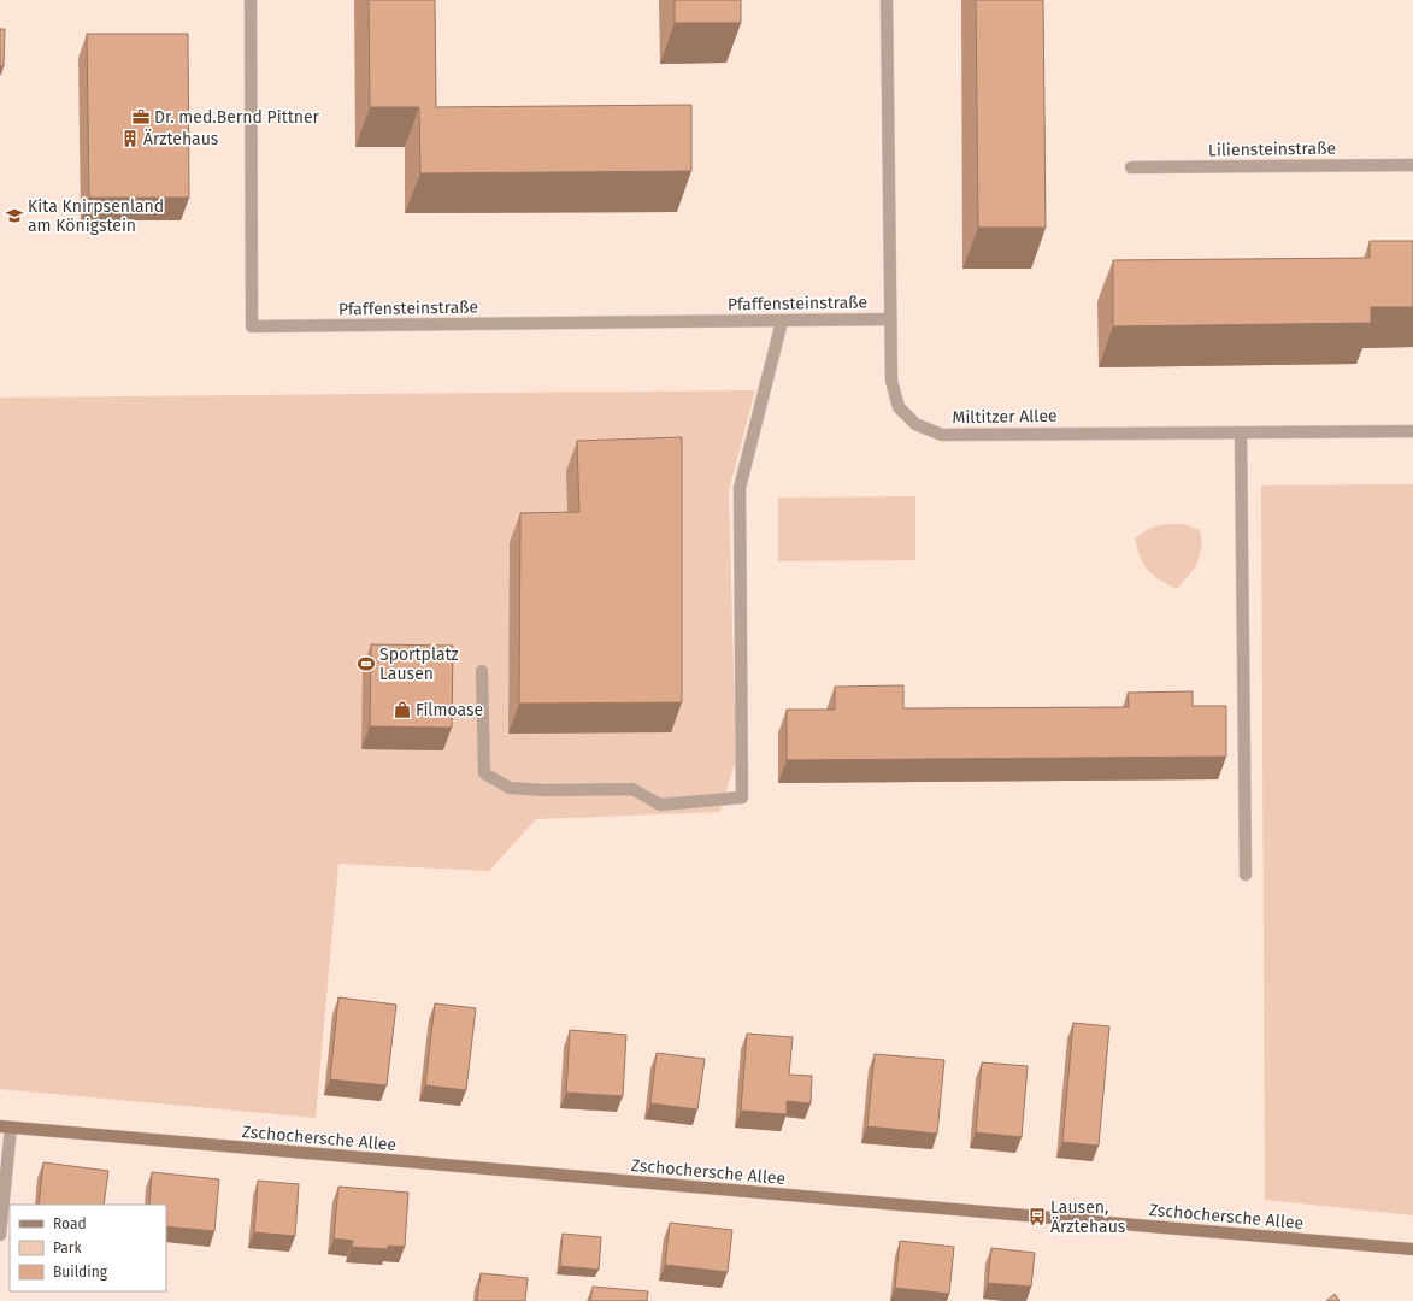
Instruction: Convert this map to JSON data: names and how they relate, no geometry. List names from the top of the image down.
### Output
{
  "streets": {
    "street": [
      "Liliensteinstraße",
      "Pfaffensteinstraße",
      "Miltitzer Allee",
      "Zschochersche Allee"
    ]
  },
  "crossings": [
    ["Pfaffensteinstraße", "Miltitzer Allee"]
  ],
  "places": {
    "office": ["Dr. med.Bernd Pittner"],
    "building": ["Ärztehaus"],
    "school or university": ["Kita Knirpsenland am Königstein"],
    "sports": ["Sportplatz Lausen"],
    "shop": ["Filmoase"],
    "bus stop": ["Lausen, Ärztehaus"]
  },
  "legend": ["Road", "Park", "Building"]
}
